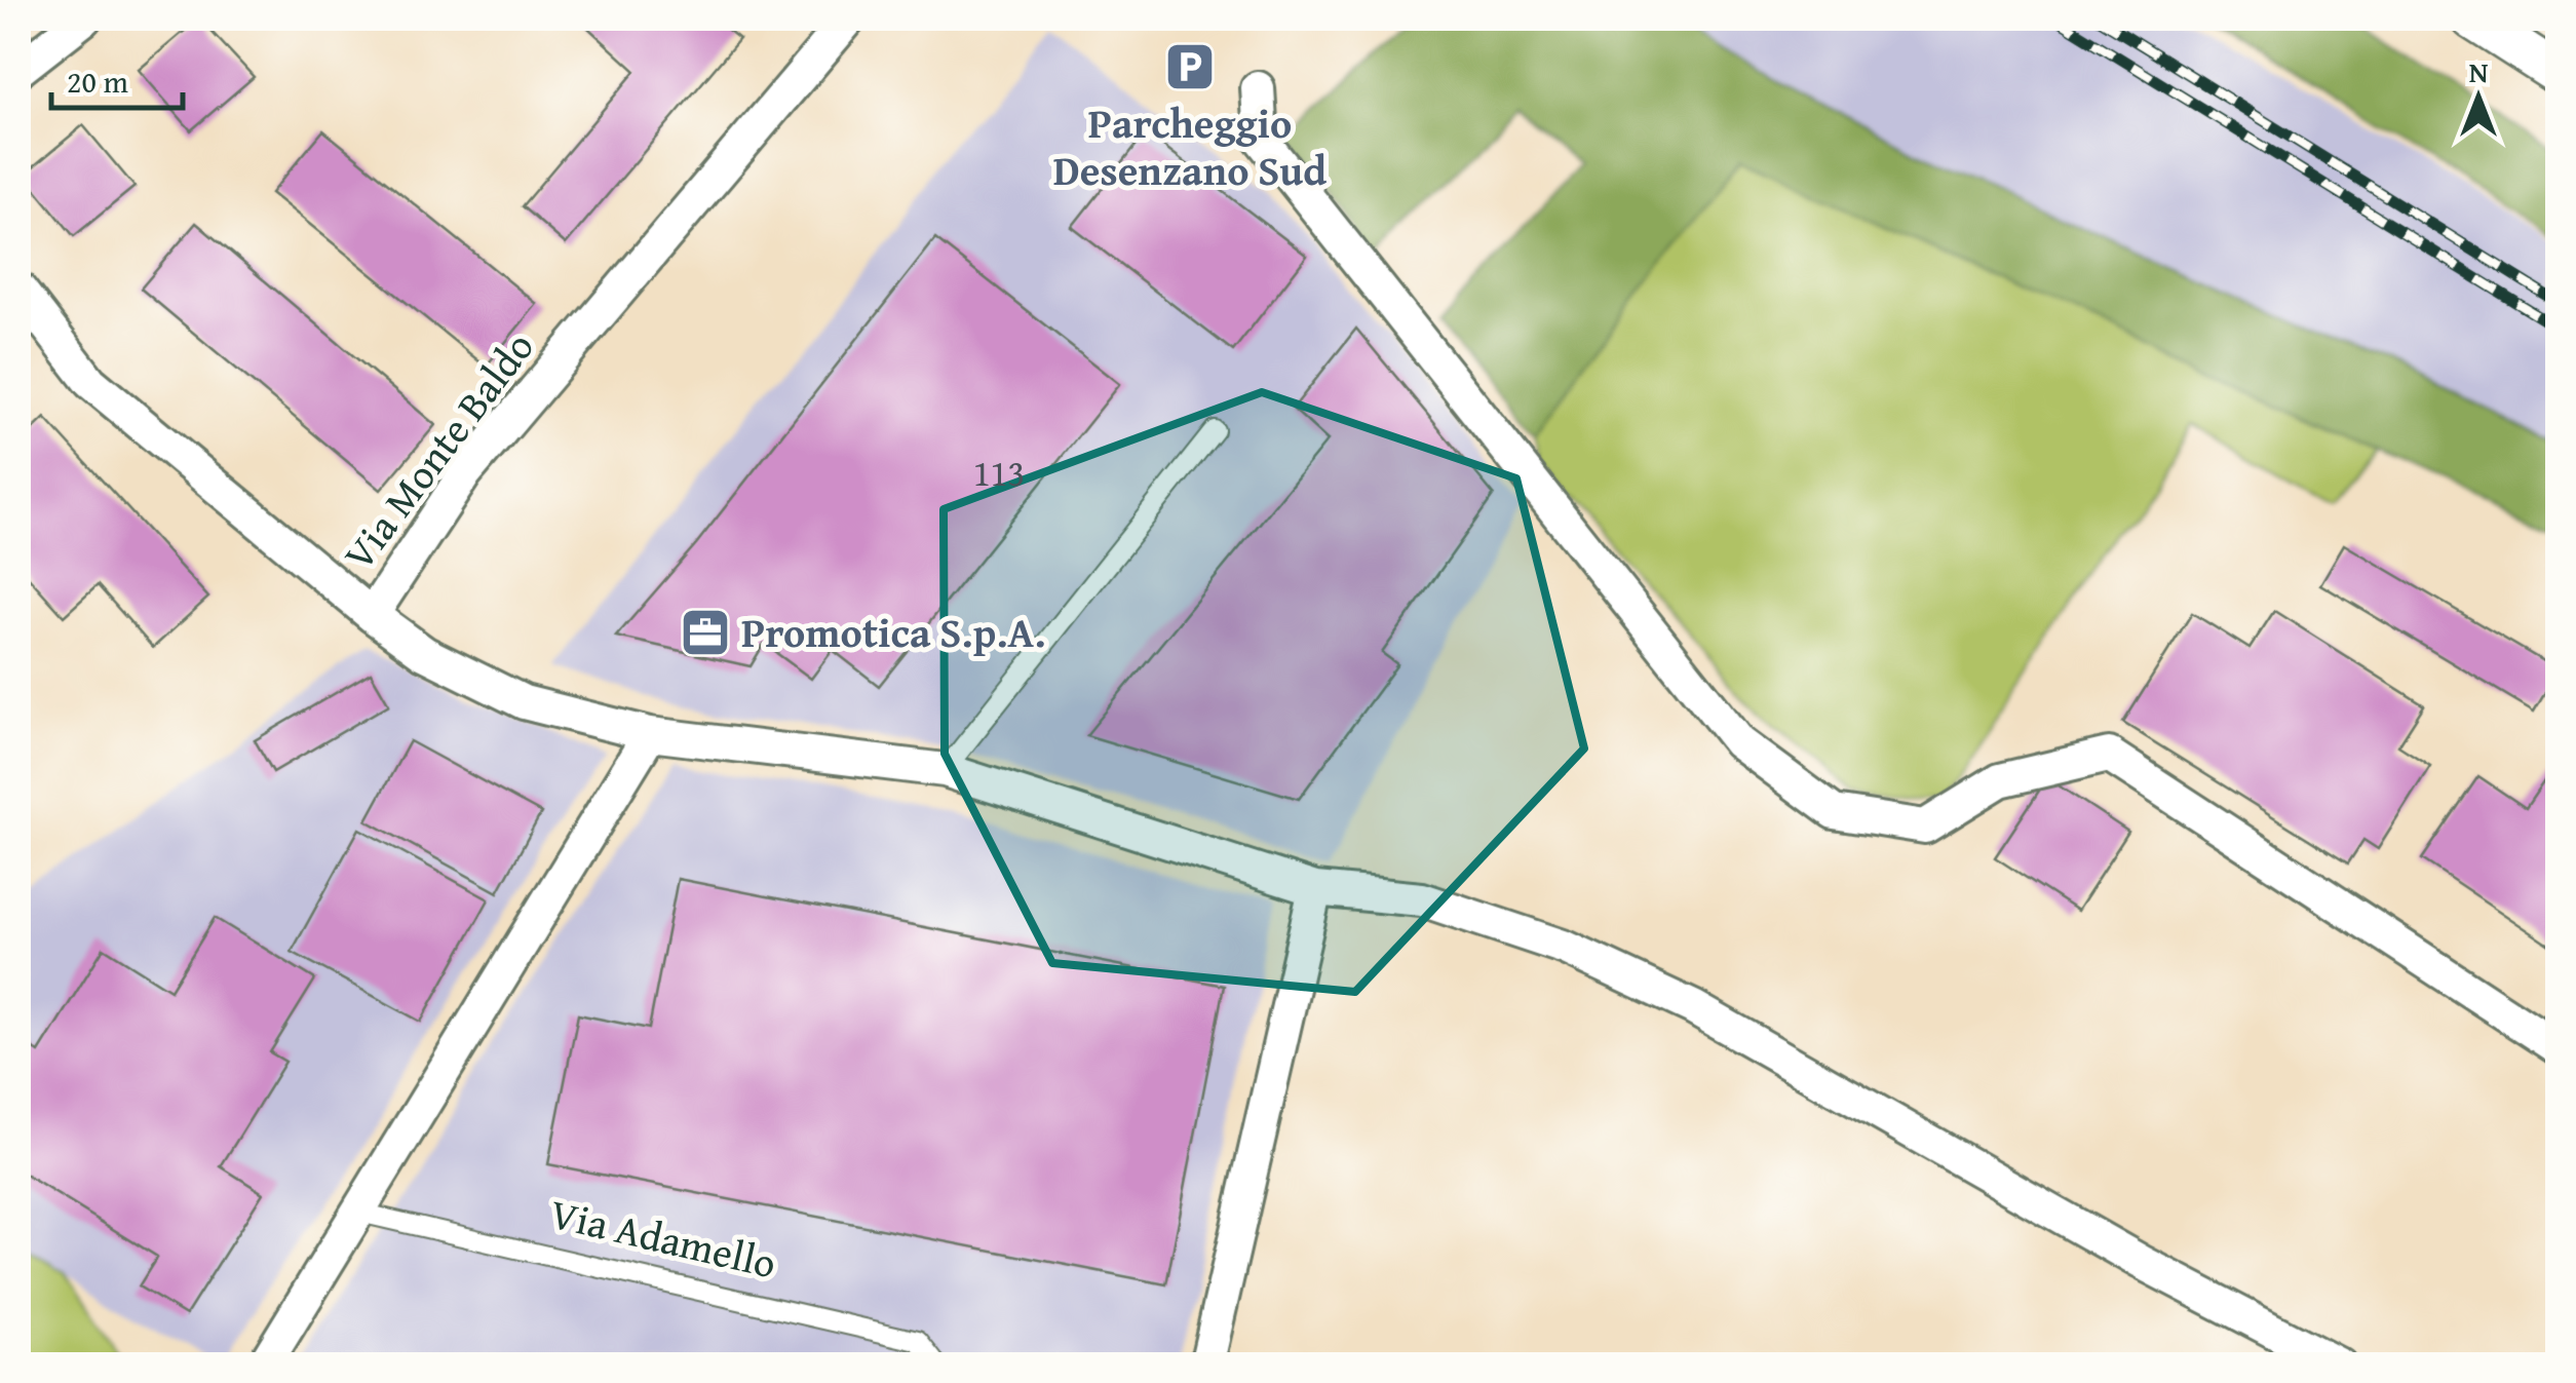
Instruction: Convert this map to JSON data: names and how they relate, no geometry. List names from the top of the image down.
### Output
{
  "streets": {
    "street": ["Via Monte Baldo"],
    "lane": ["Via Adamello"]
  },
  "places": {
    "parking": ["Parcheggio Desenzano Sud"],
    "office": ["Promotica S.p.A."]
  },
  "house_numbers": ["113"],
  "scale_bar": "20 m",
  "north": "top"
}
